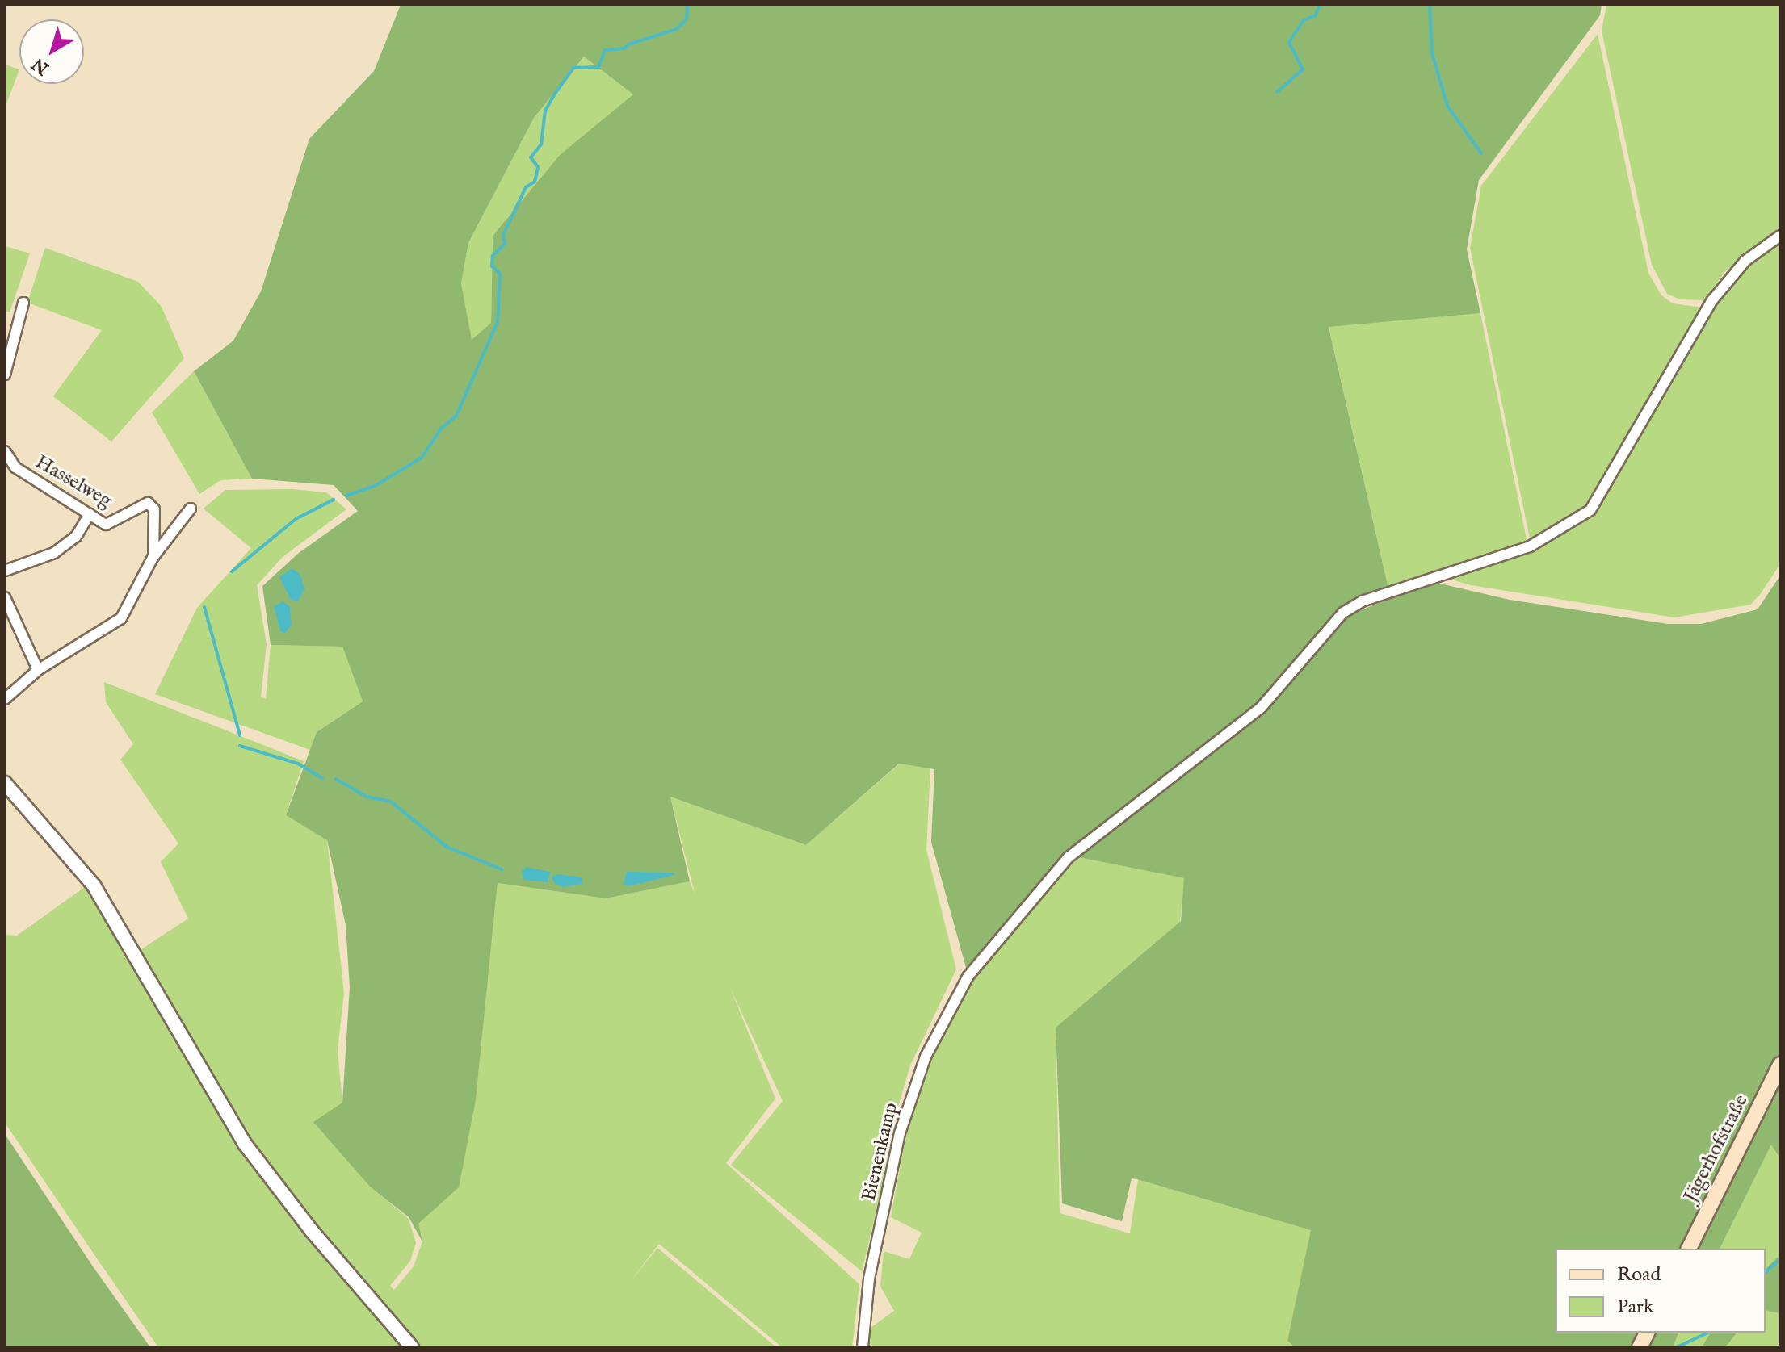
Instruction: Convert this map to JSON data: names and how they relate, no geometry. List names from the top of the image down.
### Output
{
  "streets": {
    "main road": ["Jägerhofstraße"],
    "street": ["Hasselweg", "Bienenkamp"]
  },
  "legend": ["Road", "Park"],
  "north": "bottom left"
}
